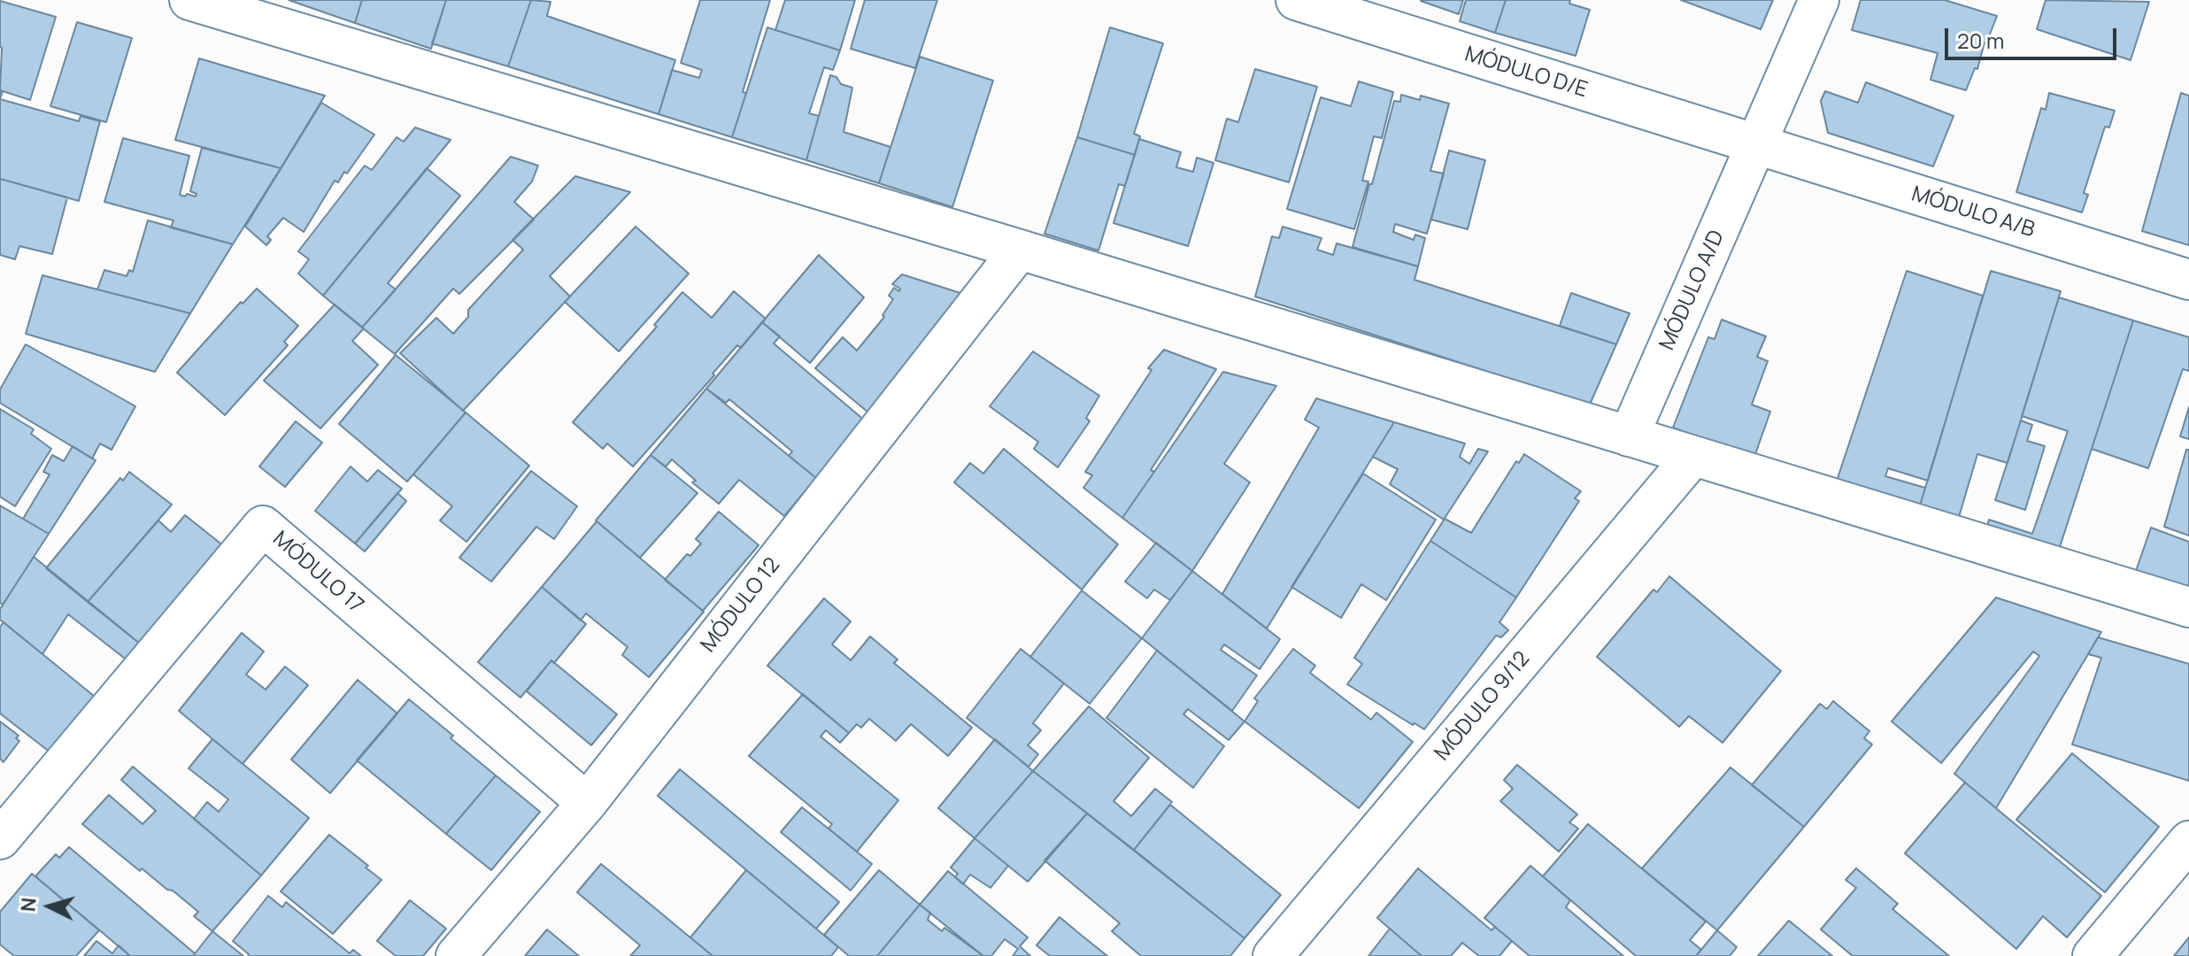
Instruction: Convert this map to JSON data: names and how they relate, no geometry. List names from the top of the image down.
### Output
{
  "streets": {
    "street": [
      "MÓDULO D/E",
      "MÓDULO A/B",
      "MÓDULO A/D",
      "MÓDULO 17",
      "MÓDULO 12",
      "MÓDULO 9/12"
    ]
  },
  "crossings": [
    ["MÓDULO D/E", "MÓDULO A/B"],
    ["MÓDULO D/E", "MÓDULO A/D"],
    ["MÓDULO A/B", "MÓDULO A/D"],
    ["MÓDULO 17", "MÓDULO 12"]
  ],
  "scale_bar": "20 m",
  "north": "left"
}
